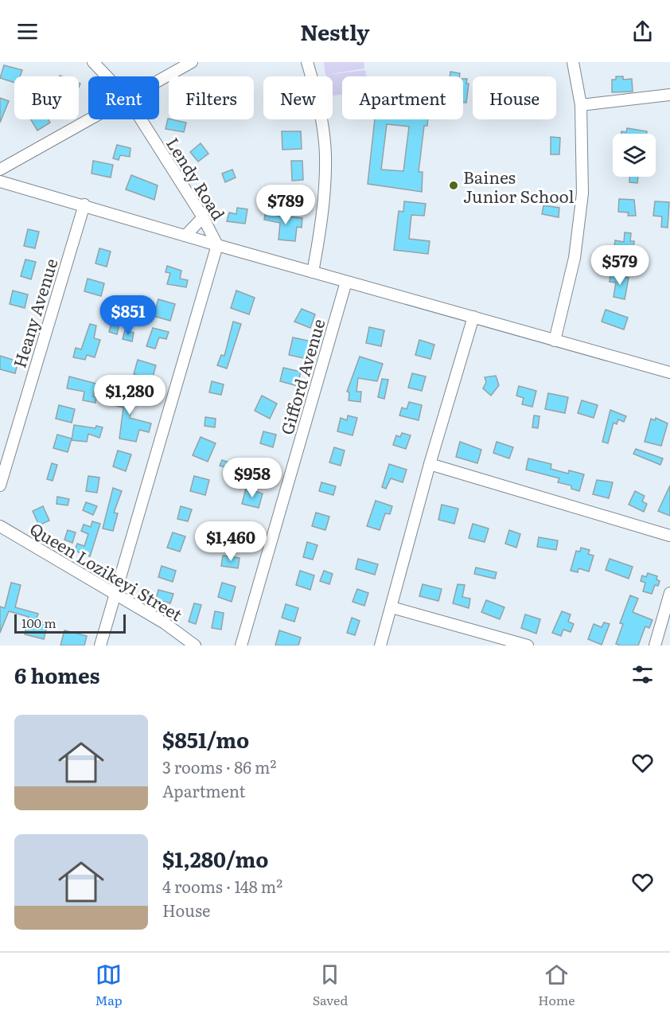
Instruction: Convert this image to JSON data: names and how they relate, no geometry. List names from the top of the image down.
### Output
{
  "streets": {
    "street": [
      "Lendy Road",
      "Heany Avenue",
      "Gifford Avenue",
      "Queen Lozikeyi Street"
    ]
  },
  "places": ["Baines Junior School"],
  "scale_bar": "100 m",
  "page": {
    "header": "Nestly",
    "chip": [
      "Buy",
      "Rent",
      "Filters",
      "New",
      "Apartment",
      "House"
    ],
    "price": [
      "$789",
      "$579",
      "$851",
      "$1,280",
      "$958",
      "$1,460"
    ],
    "scale": "100 m",
    "heading": "6 homes",
    "list": [
      {
        "name": "$851/mo",
        "note": "3 rooms · 86 m² · Apartment"
      },
      {
        "name": "$1,280/mo",
        "note": "4 rooms · 148 m² · House"
      }
    ],
    "tabs": ["Map", "Saved", "Home"]
  }
}
